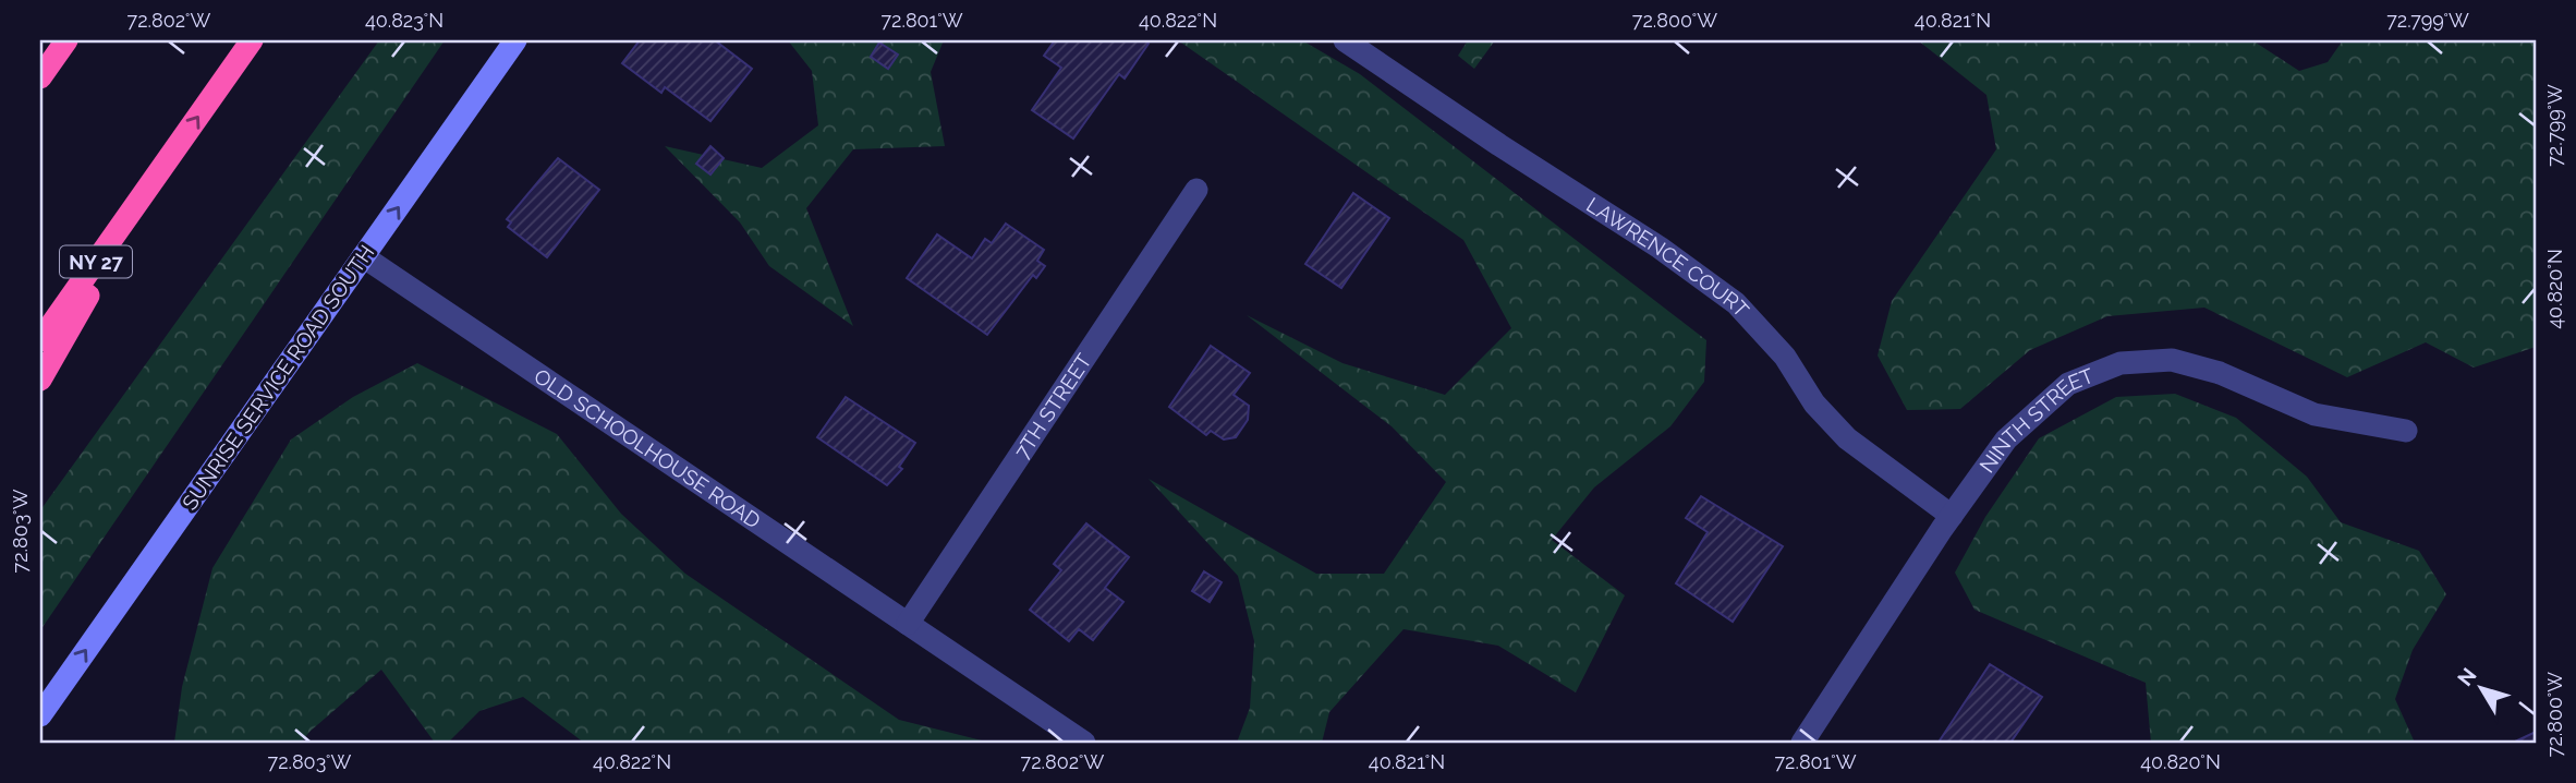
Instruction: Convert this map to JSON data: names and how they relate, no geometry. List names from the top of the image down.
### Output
{
  "streets": {
    "highway": ["NY 27"],
    "street": [
      "LAWRENCE COURT",
      "SUNRISE SERVICE ROAD SOUTH",
      "7TH STREET",
      "NINTH STREET",
      "OLD SCHOOLHOUSE ROAD"
    ]
  },
  "crossings": [
    ["LAWRENCE COURT", "NINTH STREET"],
    ["SUNRISE SERVICE ROAD SOUTH", "OLD SCHOOLHOUSE ROAD"],
    ["7TH STREET", "OLD SCHOOLHOUSE ROAD"]
  ],
  "one_way": ["SUNRISE SERVICE ROAD SOUTH"],
  "north": "top left",
  "coordinates": [
    "72.802°W",
    "40.823°N",
    "72.801°W",
    "40.822°N",
    "72.800°W",
    "40.821°N",
    "72.799°W",
    "40.820°N",
    "72.803°W"
  ]
}
